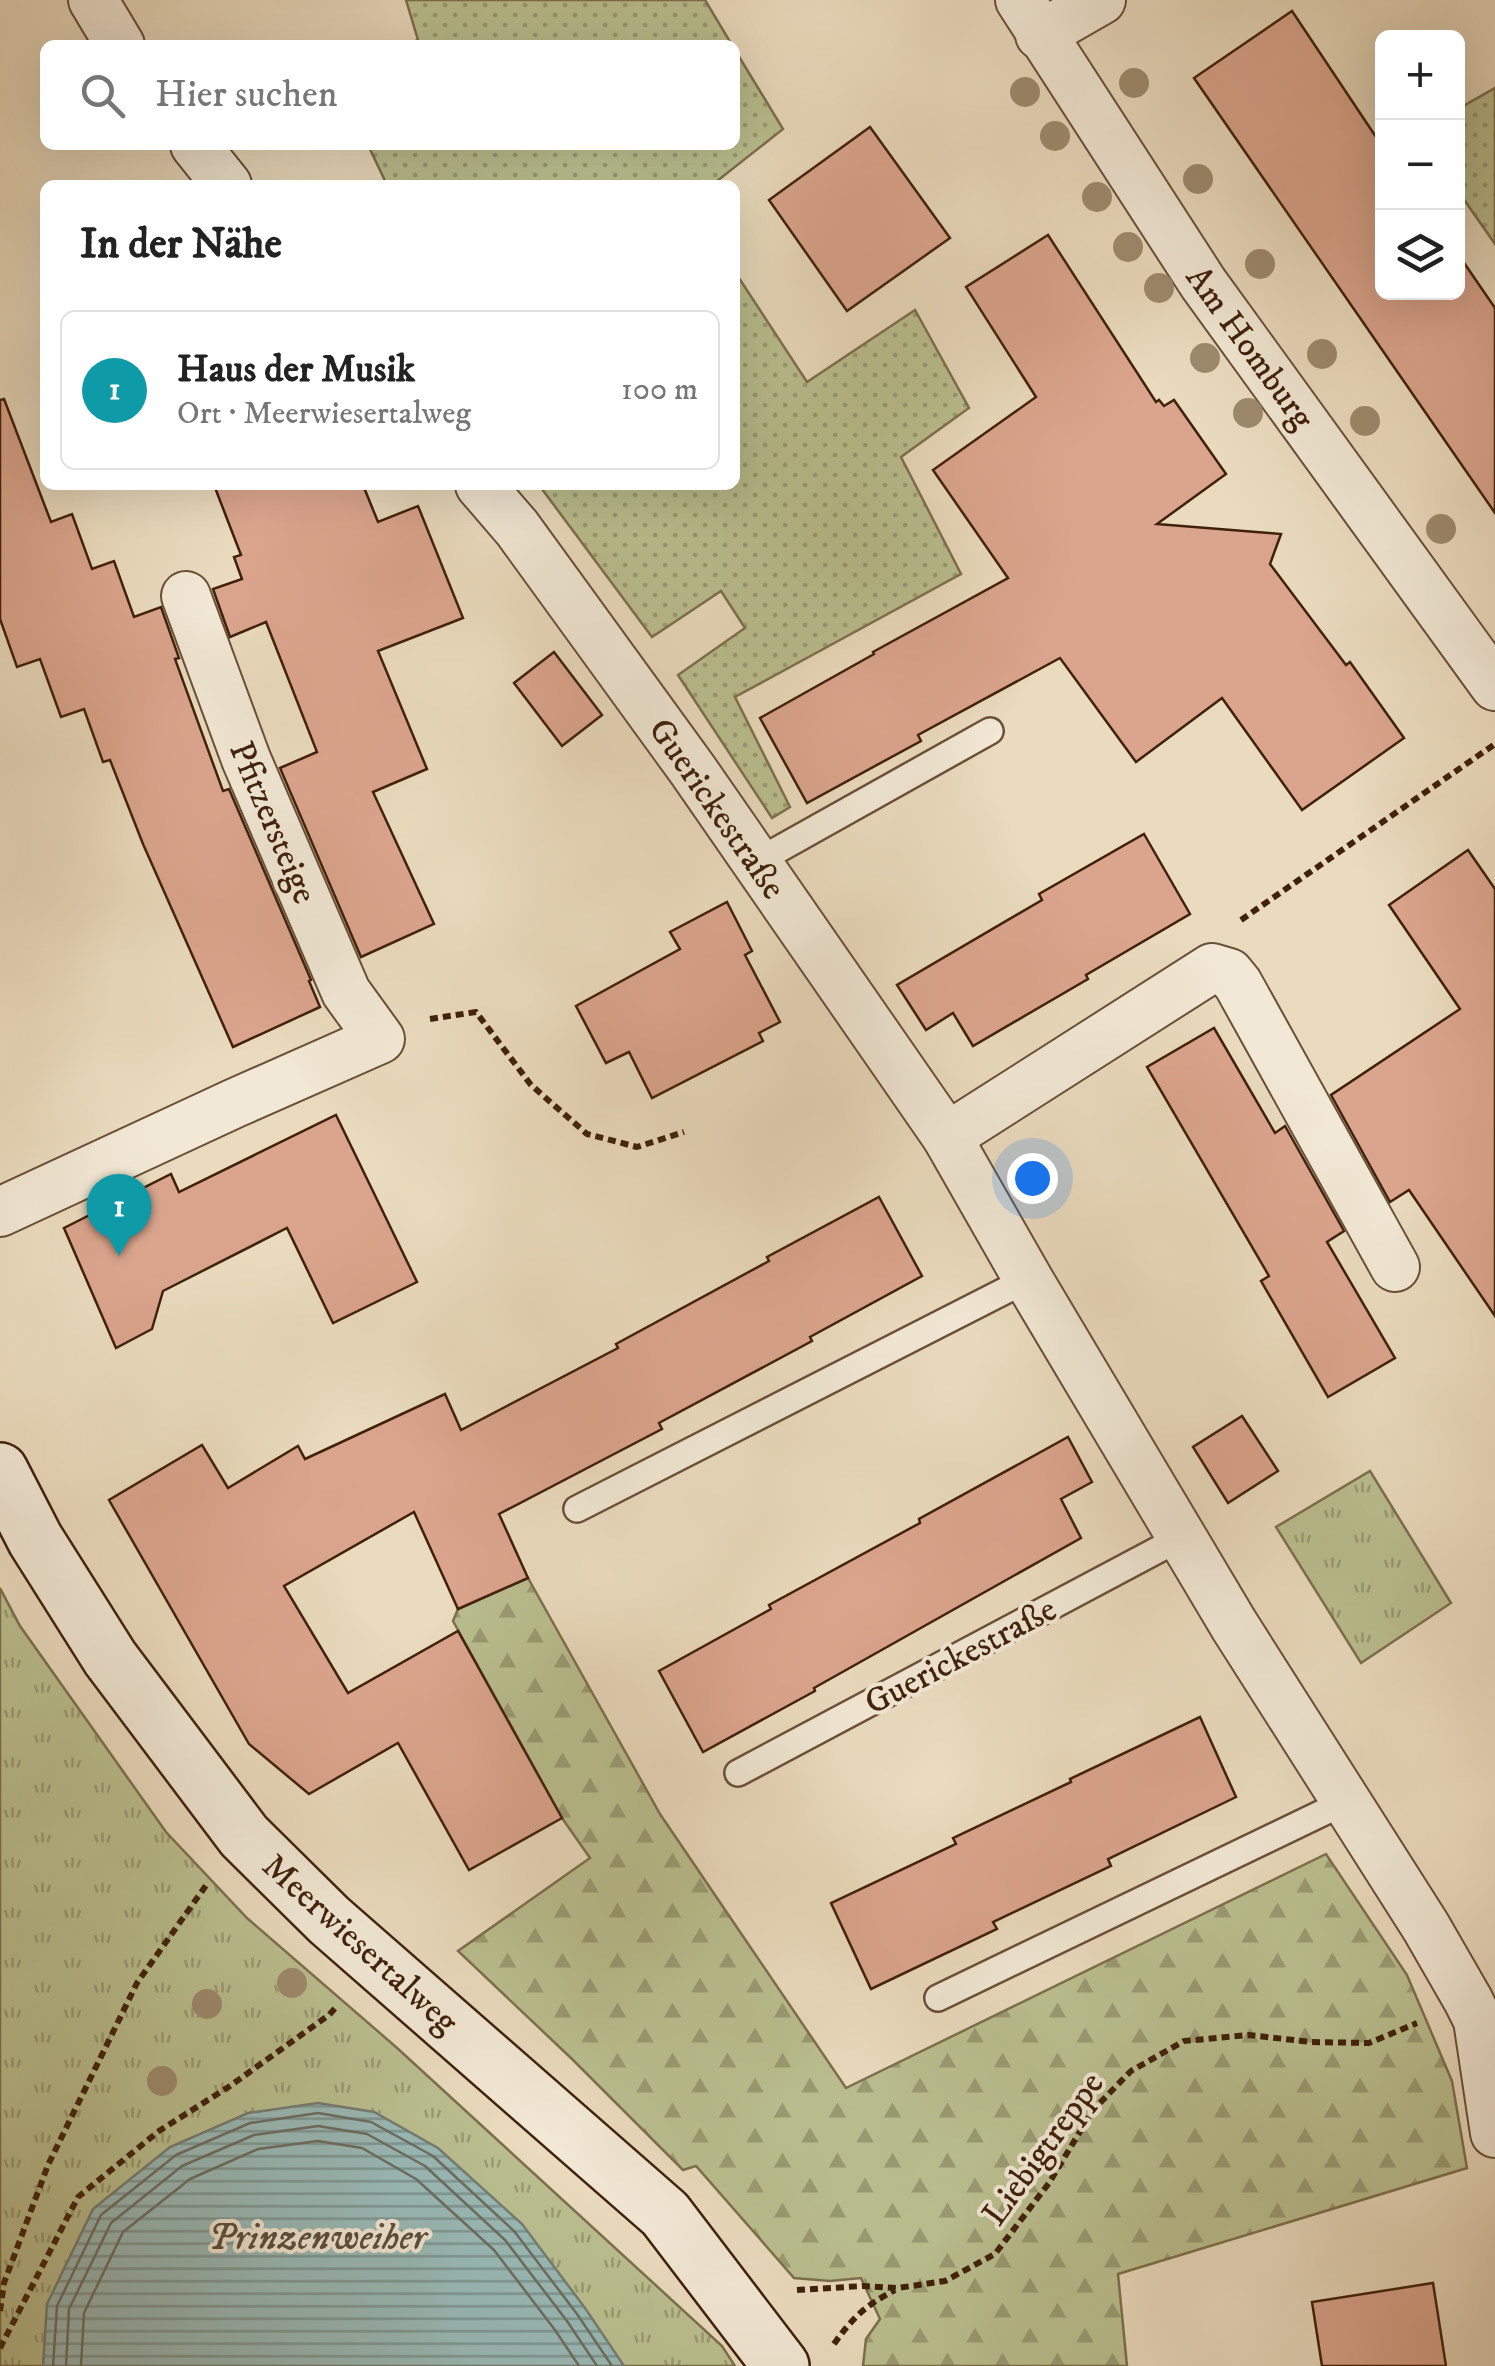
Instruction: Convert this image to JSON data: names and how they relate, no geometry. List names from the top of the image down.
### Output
{
  "streets": {
    "main road": ["Meerwiesertalweg"],
    "street": ["Am Homburg", "Guerickestraße", "Pfitzersteige"],
    "path": ["Liebigtreppe"]
  },
  "water": ["Prinzenweiher"],
  "page": {
    "map_buttons": ["+", "−"],
    "search": "Hier suchen",
    "heading": "In der Nähe",
    "list": [
      {
        "mark": "1",
        "name": "Haus der Musik",
        "note": "Ort · Meerwiesertalweg",
        "value": "100 m"
      }
    ],
    "pins": "1"
  }
}
